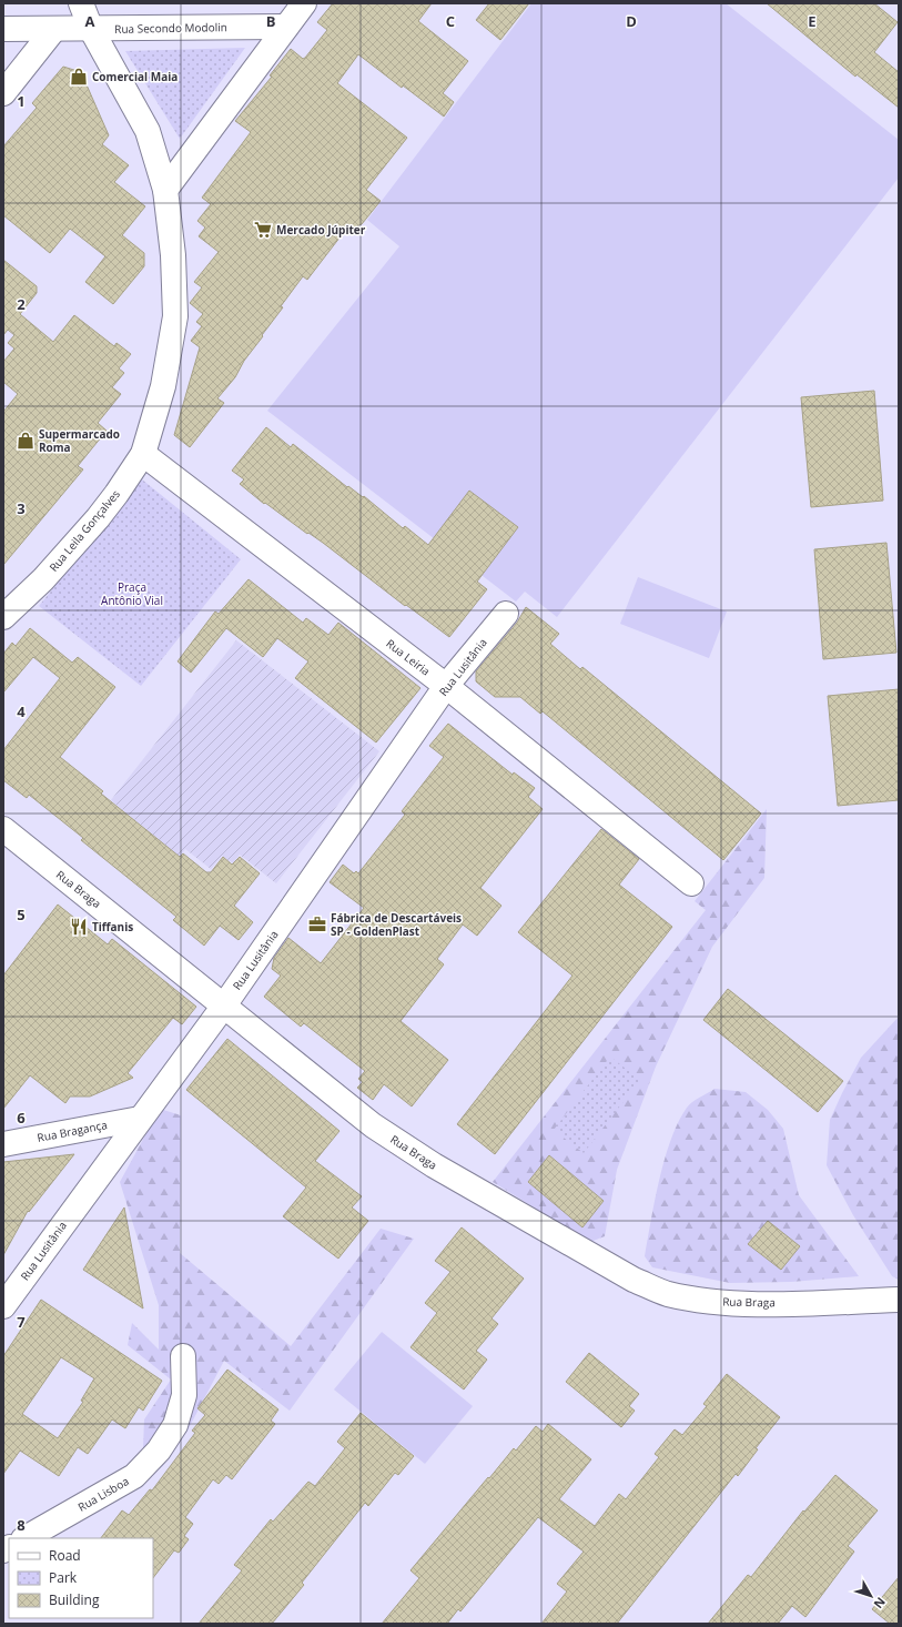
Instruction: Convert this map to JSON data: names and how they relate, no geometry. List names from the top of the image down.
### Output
{
  "streets": {
    "street": [
      "Rua Secondo Modolin",
      "Rua Leila Gonçalves",
      "Rua Leiria",
      "Rua Lusitânia",
      "Rua Braga",
      "Rua Bragança",
      "Rua Lisboa"
    ]
  },
  "crossings": [
    ["Rua Secondo Modolin", "Rua Leila Gonçalves"],
    ["Rua Leila Gonçalves", "Rua Leiria"],
    ["Rua Leiria", "Rua Lusitânia"],
    ["Rua Lusitânia", "Rua Braga"],
    ["Rua Lusitânia", "Rua Bragança"]
  ],
  "parks": ["Praça Antônio Vial"],
  "places": {
    "shop": ["Comercial Maia", "Supermarcado Roma"],
    "supermarket": ["Mercado Júpiter"],
    "office": ["Fábrica de Descartáveis SP - GoldenPlast"],
    "restaurant": ["Tiffanis"]
  },
  "legend": ["Road", "Park", "Building"],
  "north": "bottom right",
  "grid": {
    "columns": [
      "A",
      "B",
      "C",
      "D",
      "E"
    ],
    "rows": [
      "1",
      "2",
      "3",
      "4",
      "5",
      "6",
      "7",
      "8"
    ]
  }
}
